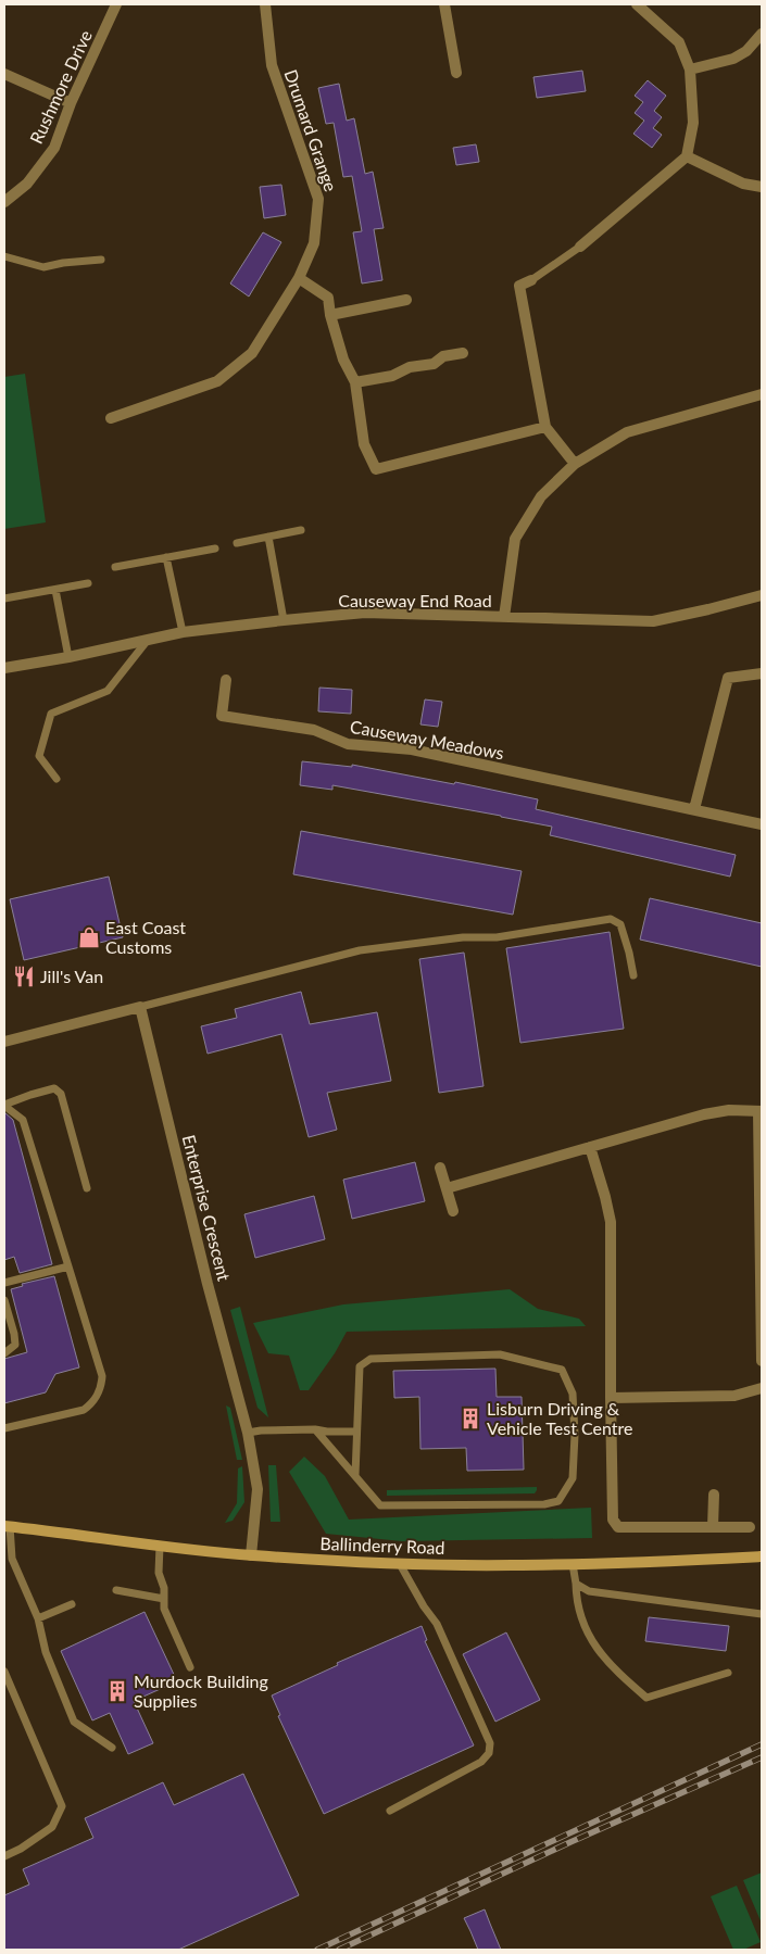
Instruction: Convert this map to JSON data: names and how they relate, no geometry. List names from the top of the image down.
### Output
{
  "streets": {
    "main road": ["Ballinderry Road"],
    "street": [
      "Rushmore Drive",
      "Drumard Grange",
      "Causeway End Road",
      "Causeway Meadows",
      "Enterprise Crescent"
    ]
  },
  "crossings": [
    ["Enterprise Crescent", "Ballinderry Road"]
  ],
  "places": {
    "shop": ["East Coast Customs"],
    "restaurant": ["Jill's Van"],
    "building": ["Lisburn Driving & Vehicle Test Centre", "Murdock Building Supplies"]
  }
}
